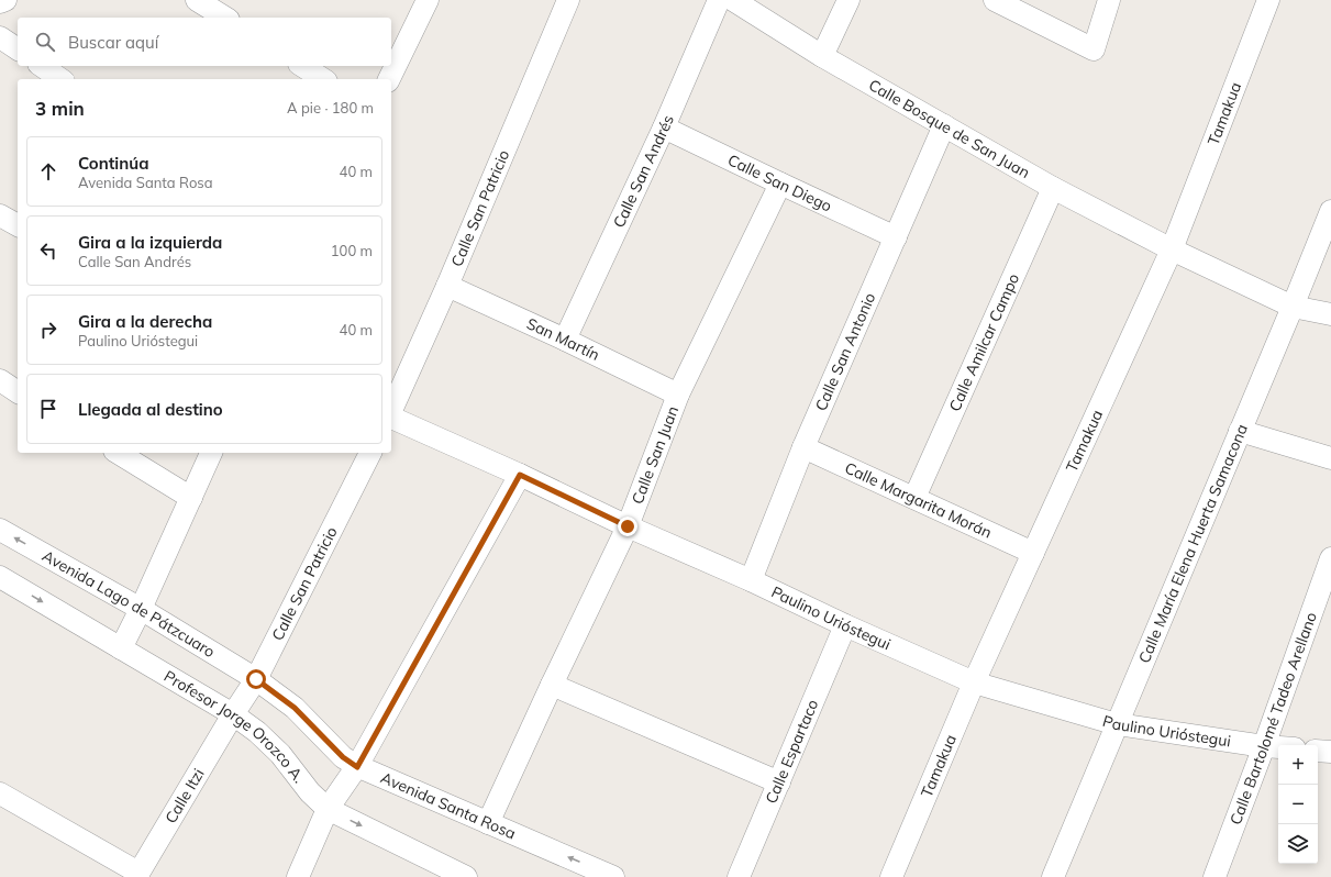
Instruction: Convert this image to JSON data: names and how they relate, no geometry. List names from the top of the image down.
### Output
{
  "streets": {
    "street": [
      "Tamakua",
      "Calle Bosque de San Juan",
      "Calle San Andrés",
      "Calle San Diego",
      "Calle San Patricio",
      "San Martín",
      "Calle Amilcar Campo",
      "Calle San Antonio",
      "Calle San Juan",
      "Calle Margarita Morán",
      "Calle María Elena Huerta Samacona",
      "Avenida Lago de Pátzcuaro",
      "Paulino Urióstegui",
      "Calle Bartolomé Tadeo Arellano",
      "Profesor Jorge Orozco A.",
      "Calle Espartaco",
      "Calle Itzi",
      "Avenida Santa Rosa"
    ]
  },
  "crossings": [
    ["Tamakua", "Calle Bosque de San Juan"],
    ["Tamakua", "Calle Margarita Morán"],
    ["Tamakua", "Paulino Urióstegui"],
    ["Calle Bosque de San Juan", "Calle Amilcar Campo"],
    ["Calle Bosque de San Juan", "Calle San Antonio"],
    ["Calle Bosque de San Juan", "Calle María Elena Huerta Samacona"],
    ["Calle San Andrés", "Calle San Diego"],
    ["Calle San Andrés", "San Martín"],
    ["Calle San Diego", "Calle San Antonio"],
    ["Calle San Diego", "Calle San Juan"],
    ["Calle San Patricio", "San Martín"],
    ["Calle San Patricio", "Avenida Lago de Pátzcuaro"],
    ["Calle San Patricio", "Profesor Jorge Orozco A."],
    ["Calle San Patricio", "Calle Itzi"],
    ["Calle San Patricio", "Avenida Santa Rosa"],
    ["San Martín", "Calle San Juan"],
    ["Calle Amilcar Campo", "Calle Margarita Morán"],
    ["Calle San Antonio", "Calle Margarita Morán"],
    ["Calle San Antonio", "Paulino Urióstegui"],
    ["Calle San Juan", "Paulino Urióstegui"],
    ["Calle San Juan", "Avenida Santa Rosa"],
    ["Calle María Elena Huerta Samacona", "Paulino Urióstegui"],
    ["Avenida Lago de Pátzcuaro", "Avenida Santa Rosa"],
    ["Paulino Urióstegui", "Calle Bartolomé Tadeo Arellano"],
    ["Paulino Urióstegui", "Calle Espartaco"],
    ["Profesor Jorge Orozco A.", "Calle Itzi"]
  ],
  "page": {
    "search": "Buscar aquí",
    "heading": ["3 min", "A pie · 180 m"],
    "list": [
      ["Continúa", "Avenida Santa Rosa", "40 m"],
      ["Gira a la izquierda", "Calle San Andrés", "100 m"],
      ["Gira a la derecha", "Paulino Urióstegui", "40 m"],
      "Llegada al destino"
    ],
    "map_buttons": ["+", "−"]
  }
}
